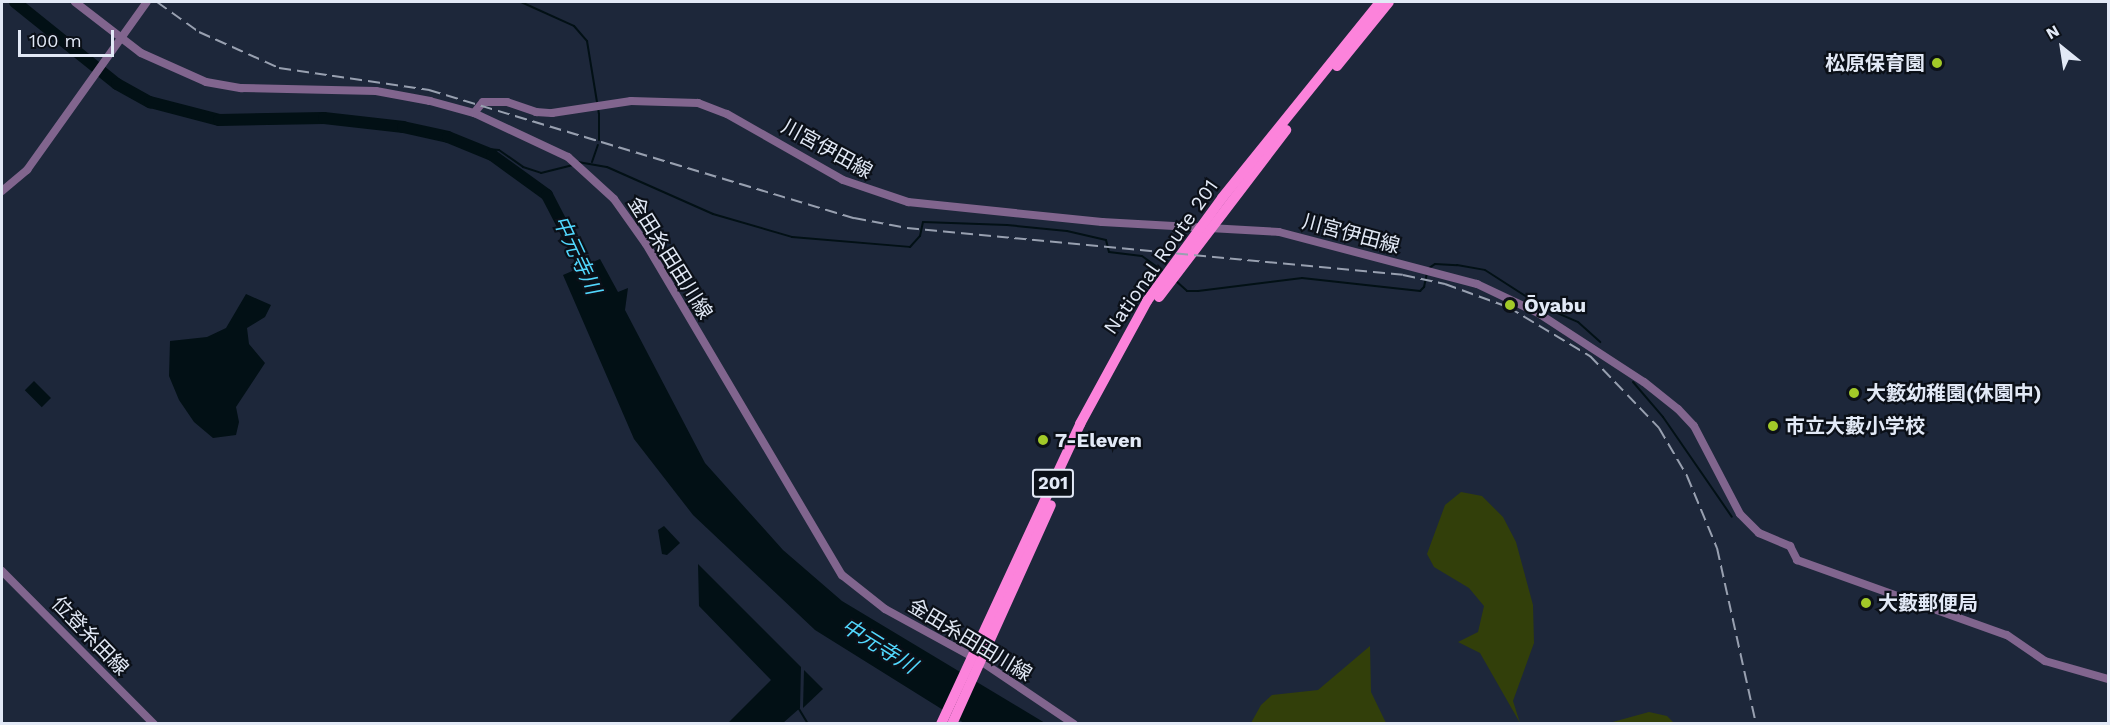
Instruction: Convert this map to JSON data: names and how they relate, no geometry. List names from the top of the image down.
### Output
{
  "streets": {
    "highway": ["National Route 201", "201"],
    "main road": ["川宮伊田線", "金田糸田田川線", "位登糸田線"]
  },
  "crossings": [
    ["川宮伊田線", "金田糸田田川線"],
    ["National Route 201", "金田糸田田川線"]
  ],
  "water": ["中元寺川"],
  "places": [
    "松原保育園",
    "Ōyabu",
    "大籔幼稚園(休園中)",
    "市立大藪小学校",
    "7-Eleven",
    "大藪郵便局"
  ],
  "scale_bar": "100 m",
  "north": "top left"
}
